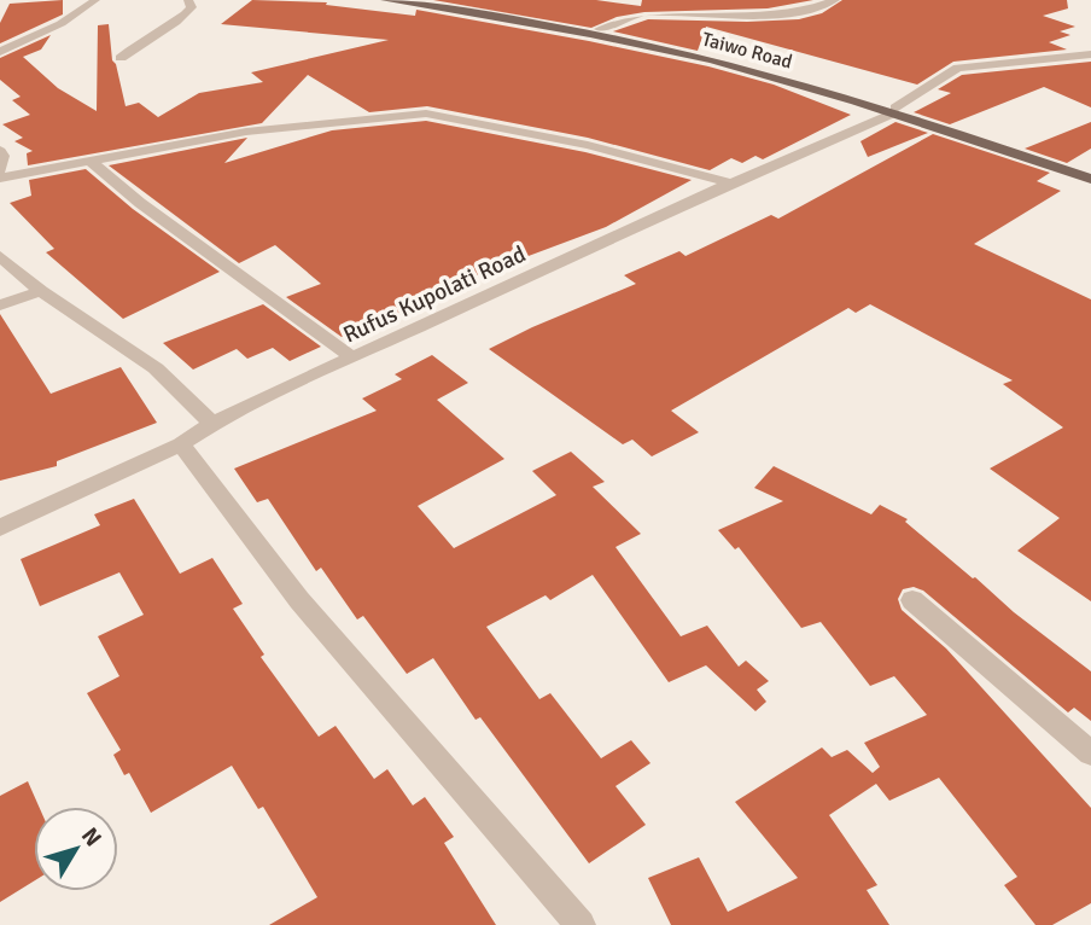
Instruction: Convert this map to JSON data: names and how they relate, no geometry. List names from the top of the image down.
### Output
{
  "streets": {
    "main road": ["Taiwo Road"],
    "street": ["Rufus Kupolati Road"]
  },
  "crossings": [
    ["Taiwo Road", "Rufus Kupolati Road"]
  ],
  "north": "top right"
}
